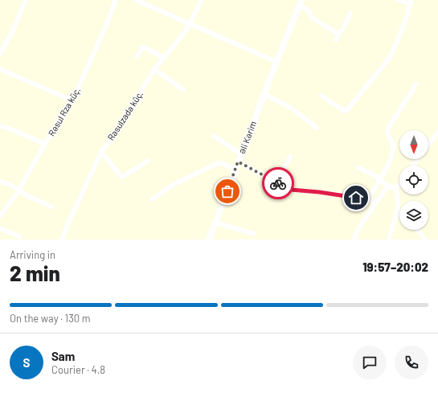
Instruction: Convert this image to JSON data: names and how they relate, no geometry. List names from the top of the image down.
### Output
{
  "streets": {
    "main road": ["Əli Kərim"],
    "street": ["Rəsul Rza küç.", "Rəsulzadə küç."]
  },
  "north": "bottom",
  "page": {
    "heading": ["2 min", "Arriving in", "19:57–20:02"],
    "panel": ["Sam", "Courier · 4.8"],
    "bar": "On the way · 130 m",
    "round": "S"
  }
}
